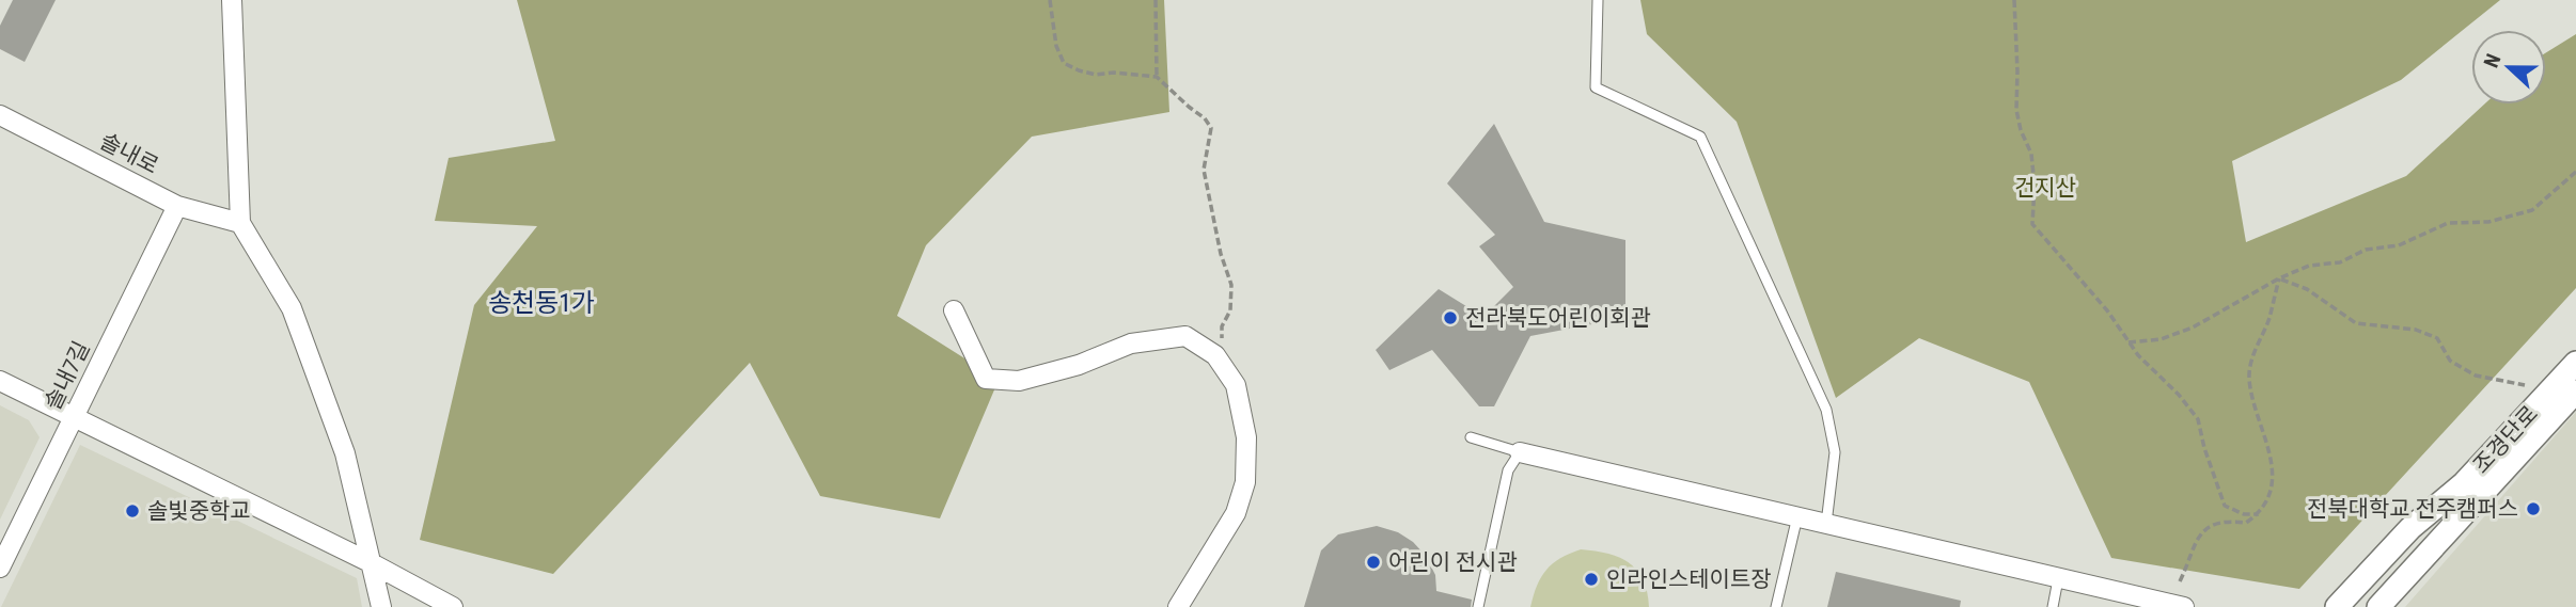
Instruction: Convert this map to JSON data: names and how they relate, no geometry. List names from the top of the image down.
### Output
{
  "streets": {
    "street": ["솔내로", "솔내7길", "조경단로"]
  },
  "crossings": [
    ["솔내로", "솔내7길"]
  ],
  "districts": ["송천동1가"],
  "parks": ["건지산"],
  "places": [
    "전라북도어린이회관",
    "전북대학교 전주캠퍼스",
    "솔빛중학교",
    "어린이 전시관",
    "인라인스테이트장"
  ],
  "north": "left"
}
